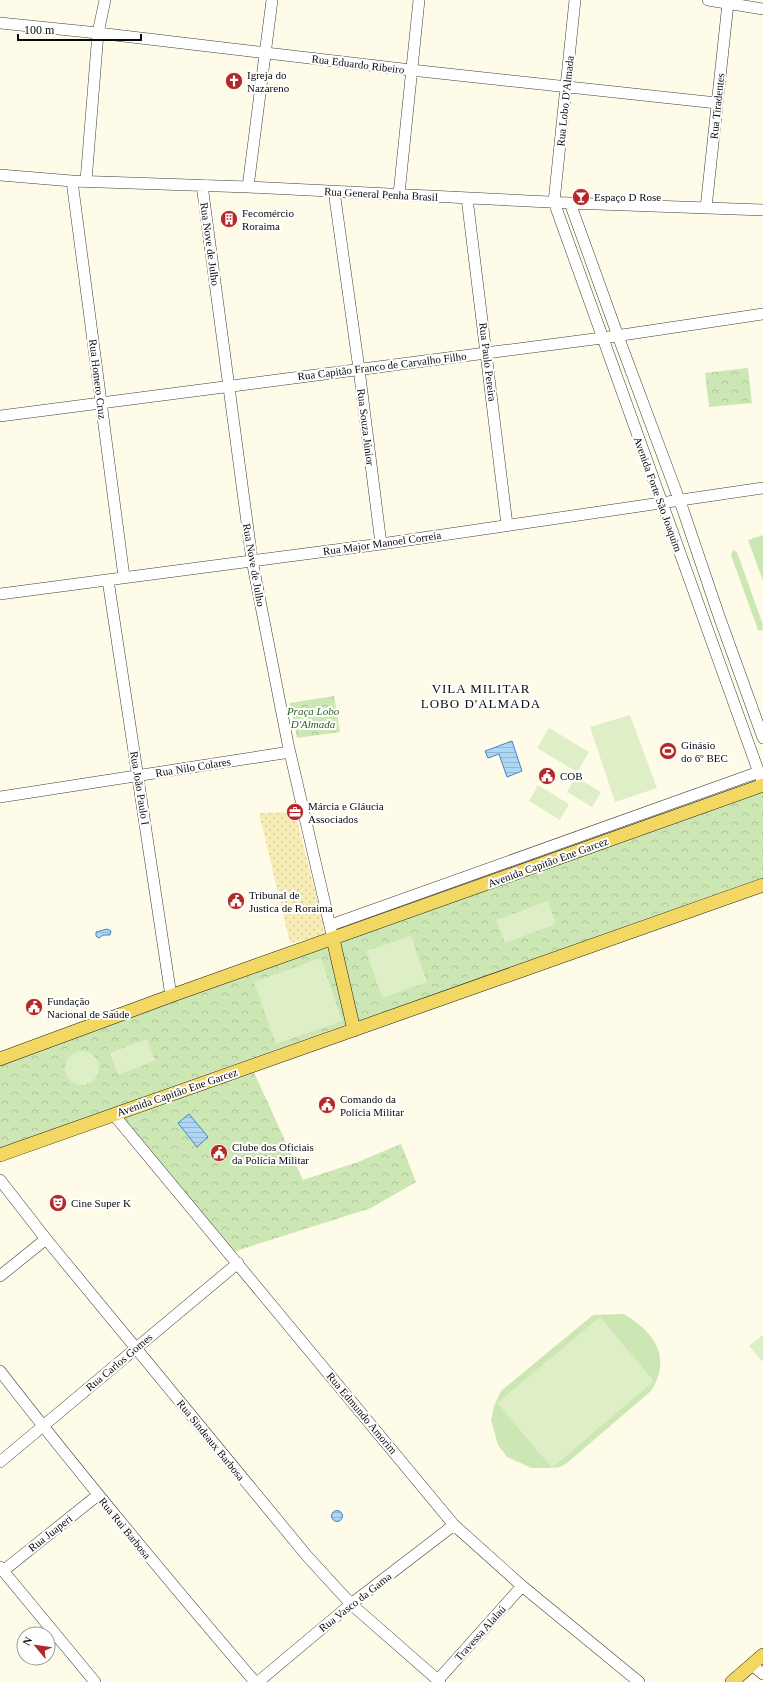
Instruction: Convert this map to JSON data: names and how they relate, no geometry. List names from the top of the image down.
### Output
{
  "streets": {
    "main road": ["Avenida Capitão Ene Garcez"],
    "street": [
      "Rua Eduardo Ribeiro",
      "Rua Lobo D'Almada",
      "Rua Tiradentes",
      "Rua General Penha Brasil",
      "Rua Nove de Julho",
      "Rua Paulo Pereira",
      "Rua Capitão Franco de Carvalho Filho",
      "Rua Homero Cruz",
      "Rua Souza Júnior",
      "Avenida Forte São Joaquim",
      "Rua Major Manoel Correia",
      "Rua Nilo Colares",
      "Rua João Paulo I",
      "Rua Carlos Gomes",
      "Rua Edmundo Amorim",
      "Rua Sindeaux Barbosa",
      "Rua Rui Barbosa",
      "Rua Juaperi",
      "Rua Vasco da Gama",
      "Travessa Alalaú"
    ]
  },
  "crossings": [
    ["Rua Eduardo Ribeiro", "Rua Lobo D'Almada"],
    ["Rua Eduardo Ribeiro", "Rua Tiradentes"],
    ["Rua Lobo D'Almada", "Rua General Penha Brasil"],
    ["Rua Lobo D'Almada", "Avenida Forte São Joaquim"],
    ["Rua Tiradentes", "Rua General Penha Brasil"],
    ["Rua General Penha Brasil", "Rua Nove de Julho"],
    ["Rua General Penha Brasil", "Rua Paulo Pereira"],
    ["Rua General Penha Brasil", "Rua Homero Cruz"],
    ["Rua General Penha Brasil", "Rua Souza Júnior"],
    ["Rua General Penha Brasil", "Avenida Forte São Joaquim"],
    ["Rua Nove de Julho", "Rua Capitão Franco de Carvalho Filho"],
    ["Rua Nove de Julho", "Rua Major Manoel Correia"],
    ["Rua Nove de Julho", "Rua Nilo Colares"],
    ["Rua Nove de Julho", "Avenida Capitão Ene Garcez"],
    ["Rua Paulo Pereira", "Rua Capitão Franco de Carvalho Filho"],
    ["Rua Paulo Pereira", "Rua Major Manoel Correia"],
    ["Rua Capitão Franco de Carvalho Filho", "Rua Homero Cruz"],
    ["Rua Capitão Franco de Carvalho Filho", "Rua Souza Júnior"],
    ["Rua Capitão Franco de Carvalho Filho", "Avenida Forte São Joaquim"],
    ["Rua Homero Cruz", "Rua Major Manoel Correia"],
    ["Rua Souza Júnior", "Rua Major Manoel Correia"],
    ["Avenida Forte São Joaquim", "Rua Major Manoel Correia"],
    ["Avenida Forte São Joaquim", "Avenida Capitão Ene Garcez"],
    ["Rua Major Manoel Correia", "Rua João Paulo I"],
    ["Rua Nilo Colares", "Rua João Paulo I"],
    ["Rua João Paulo I", "Avenida Capitão Ene Garcez"],
    ["Avenida Capitão Ene Garcez", "Rua Edmundo Amorim"],
    ["Rua Carlos Gomes", "Rua Edmundo Amorim"],
    ["Rua Carlos Gomes", "Rua Sindeaux Barbosa"],
    ["Rua Carlos Gomes", "Rua Rui Barbosa"],
    ["Rua Edmundo Amorim", "Rua Vasco da Gama"],
    ["Rua Edmundo Amorim", "Travessa Alalaú"],
    ["Rua Sindeaux Barbosa", "Rua Vasco da Gama"],
    ["Rua Sindeaux Barbosa", "Travessa Alalaú"],
    ["Rua Rui Barbosa", "Rua Juaperi"],
    ["Rua Rui Barbosa", "Rua Vasco da Gama"]
  ],
  "districts": ["VILA MILITAR LOBO D'ALMADA"],
  "parks": ["Praça Lobo D'Almada"],
  "places": {
    "church": ["Igreja do Nazareno"],
    "bar": ["Espaço D Rose"],
    "building": ["Fecomércio Roraima"],
    "sports": ["Ginásio do 6º BEC"],
    "public building": [
      "COB",
      "Tribunal de Justica de Roraima",
      "Fundação Nacional de Saúde",
      "Comando da Polícia Militar",
      "Clube dos Oficiais da Polícia Militar"
    ],
    "office": ["Márcia e Gláucia Associados"],
    "theatre": ["Cine Super K"]
  },
  "scale_bar": "100 m",
  "north": "top left"
}
